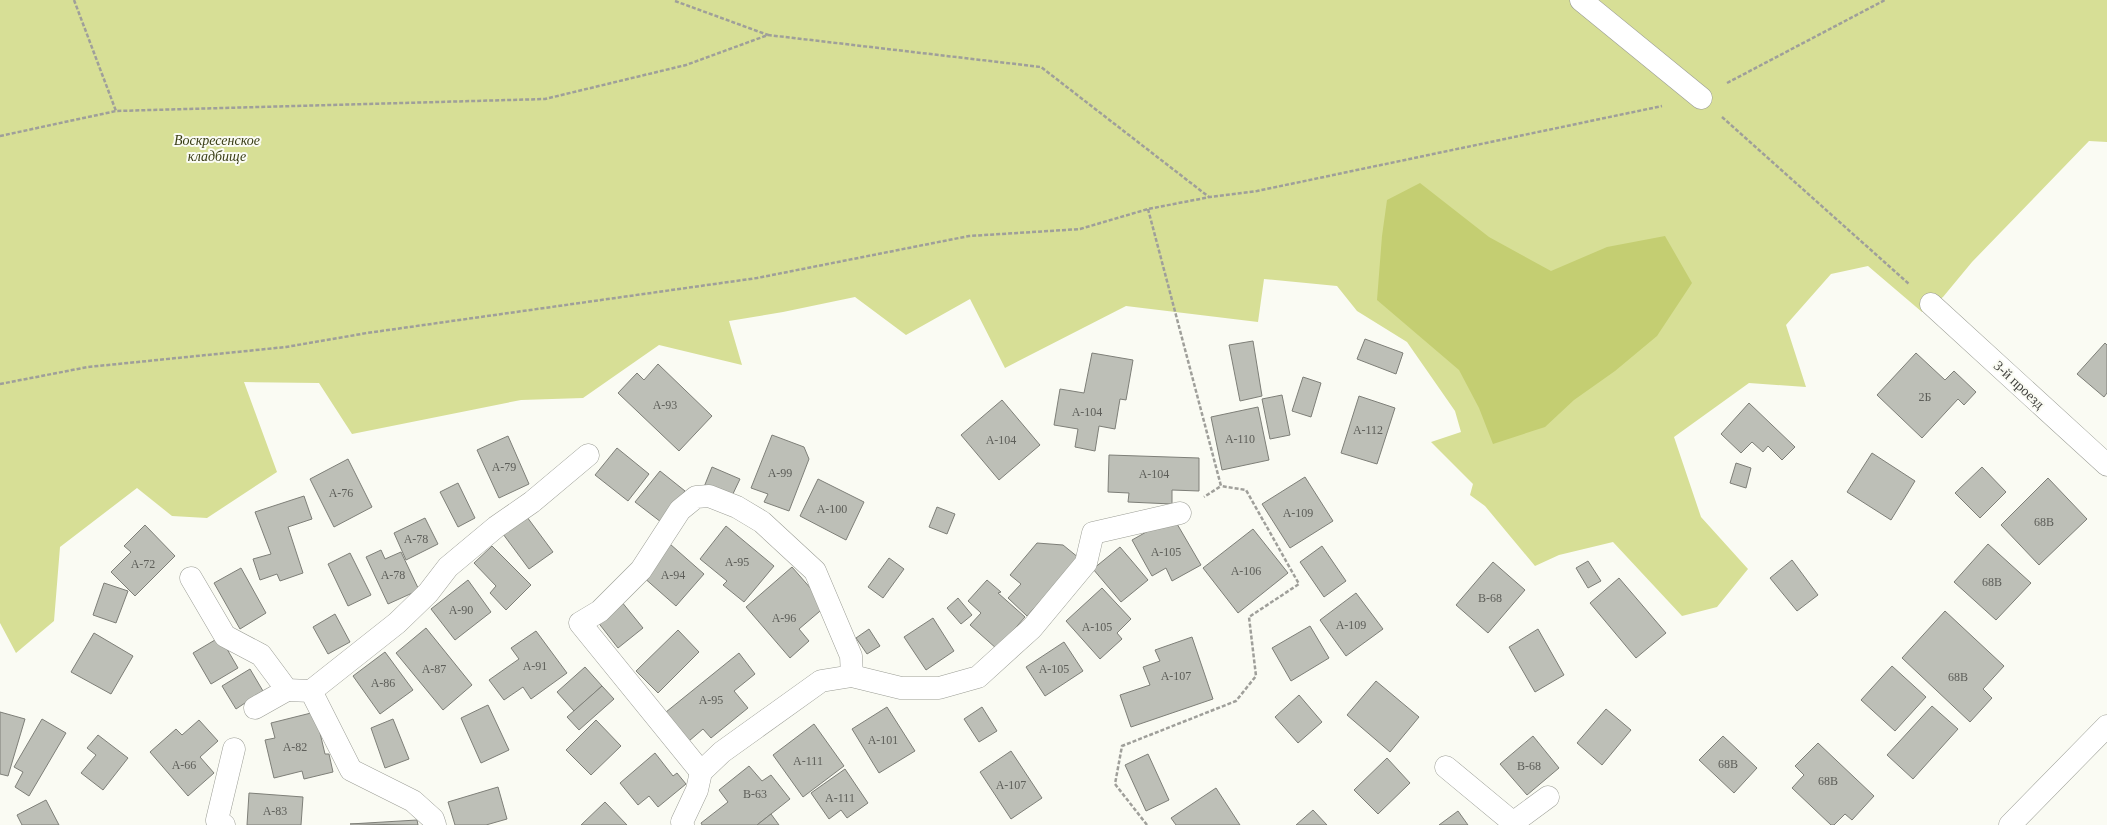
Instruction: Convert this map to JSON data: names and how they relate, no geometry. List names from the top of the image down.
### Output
{
  "streets": {
    "street": ["3-й проезд"]
  },
  "parks": ["Воскресенское кладбище"],
  "house_numbers": [
    "2Б",
    "А-93",
    "А-104",
    "А-112",
    "А-110",
    "А-104",
    "А-79",
    "А-99",
    "А-104",
    "А-76",
    "А-100",
    "А-109",
    "68В",
    "А-78",
    "А-105",
    "А-95",
    "А-72",
    "А-106",
    "А-78",
    "А-94",
    "68В",
    "В-68",
    "А-90",
    "А-96",
    "А-109",
    "А-105",
    "А-91",
    "А-87",
    "А-105",
    "А-107",
    "68В",
    "А-86",
    "А-95",
    "А-101",
    "А-82",
    "А-111",
    "68В",
    "А-66",
    "В-68",
    "68В",
    "А-107",
    "В-63",
    "А-111",
    "А-83"
  ]
}
